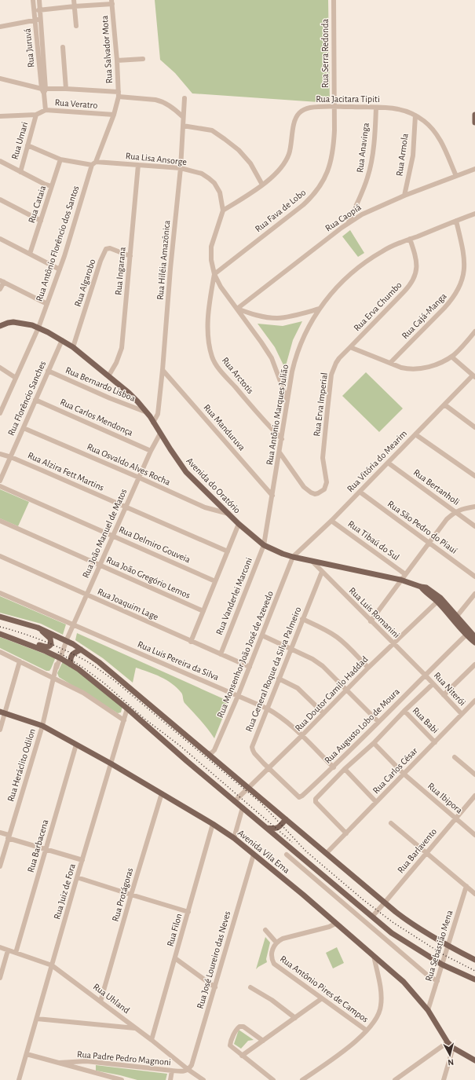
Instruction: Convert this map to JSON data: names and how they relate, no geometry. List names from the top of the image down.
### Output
{
  "streets": {
    "main road": ["Avenida do Oratório", "Avenida Vila Ema"],
    "street": [
      "Rua Juruvá",
      "Rua Salvador Mota",
      "Rua Serra Redonda",
      "Rua Jacitara Tipiti",
      "Rua Veratro",
      "Rua Umari",
      "Rua Anavinga",
      "Rua Armola",
      "Rua Lisa Ansorge",
      "Rua Cataia",
      "Rua Fava de Lobo",
      "Rua Caopiá",
      "Rua Antônio Florêncio dos Santos",
      "Rua Hiléia Amazônica",
      "Rua Ingarana",
      "Rua Algarobo",
      "Rua Erva Chumbo",
      "Rua Cajá-Manga",
      "Rua Arctotis",
      "Rua Bernardo Lisboa",
      "Rua Florêncio Sanches",
      "Rua Erva Imperial",
      "Rua Antônio Marques Julião",
      "Rua Carlos Mendonça",
      "Rua Manduruva",
      "Rua Vitória do Mearim",
      "Rua Osvaldo Alves Rocha",
      "Rua Alzira Fett Martins",
      "Rua Bertanholi",
      "Rua São Pedro do Piauí",
      "Rua João Manuel de Matos",
      "Rua Tibaú do Sul",
      "Rua Delmiro Gouveia",
      "Rua João Gregório Lemos",
      "Rua Vanderlei Marconi",
      "Rua Joaquim Lage",
      "Rua Luis Romanini",
      "Rua Monsenhor João José de Azevedo",
      "Rua Luis Pereira da Silva",
      "Rua General Roque da Silva Palmeiro",
      "Rua Niterói",
      "Rua Doutor Camilo Haddad",
      "Rua Babi",
      "Rua Augusto Lobo de Moura",
      "Rua Heráclito Odilon",
      "Rua Carlos César",
      "Rua Ibipora",
      "Rua Barbacena",
      "Rua Barlavento",
      "Rua Juiz de Fora",
      "Rua Protágoras",
      "Rua Filon",
      "Rua Sebastião Mena",
      "Rua José Loureiro das Neves",
      "Rua Antônio Pires de Campos",
      "Rua Uhland",
      "Rua Padre Pedro Magnoni"
    ]
  },
  "crossings": [
    ["Rua Juruvá", "Rua Veratro"],
    ["Rua Salvador Mota", "Rua Veratro"],
    ["Rua Salvador Mota", "Rua Antônio Florêncio dos Santos"],
    ["Rua Serra Redonda", "Rua Jacitara Tipiti"],
    ["Rua Serra Redonda", "Rua Fava de Lobo"],
    ["Rua Jacitara Tipiti", "Rua Anavinga"],
    ["Rua Jacitara Tipiti", "Rua Armola"],
    ["Rua Jacitara Tipiti", "Rua Lisa Ansorge"],
    ["Rua Jacitara Tipiti", "Rua Fava de Lobo"],
    ["Rua Jacitara Tipiti", "Rua Caopiá"],
    ["Rua Veratro", "Rua Umari"],
    ["Rua Veratro", "Rua Antônio Florêncio dos Santos"],
    ["Rua Umari", "Rua Lisa Ansorge"],
    ["Rua Anavinga", "Rua Caopiá"],
    ["Rua Armola", "Rua Caopiá"],
    ["Rua Lisa Ansorge", "Rua Cataia"],
    ["Rua Lisa Ansorge", "Rua Fava de Lobo"],
    ["Rua Lisa Ansorge", "Rua Caopiá"],
    ["Rua Lisa Ansorge", "Rua Antônio Florêncio dos Santos"],
    ["Rua Lisa Ansorge", "Rua Hiléia Amazônica"],
    ["Rua Lisa Ansorge", "Rua Ingarana"],
    ["Rua Lisa Ansorge", "Rua Arctotis"],
    ["Rua Lisa Ansorge", "Rua Antônio Marques Julião"],
    ["Rua Fava de Lobo", "Rua Arctotis"],
    ["Rua Antônio Florêncio dos Santos", "Avenida do Oratório"],
    ["Rua Hiléia Amazônica", "Rua Manduruva"],
    ["Rua Hiléia Amazônica", "Avenida do Oratório"],
    ["Rua Ingarana", "Rua Algarobo"],
    ["Rua Ingarana", "Avenida do Oratório"],
    ["Rua Algarobo", "Avenida do Oratório"],
    ["Rua Erva Chumbo", "Rua Erva Imperial"],
    ["Rua Erva Chumbo", "Rua Antônio Marques Julião"],
    ["Rua Cajá-Manga", "Rua Antônio Marques Julião"],
    ["Rua Arctotis", "Rua Antônio Marques Julião"],
    ["Rua Bernardo Lisboa", "Rua Florêncio Sanches"],
    ["Rua Bernardo Lisboa", "Avenida do Oratório"],
    ["Rua Florêncio Sanches", "Rua Carlos Mendonça"],
    ["Rua Florêncio Sanches", "Rua Osvaldo Alves Rocha"],
    ["Rua Florêncio Sanches", "Rua Alzira Fett Martins"],
    ["Rua Florêncio Sanches", "Avenida do Oratório"],
    ["Rua Erva Imperial", "Rua Antônio Marques Julião"],
    ["Rua Antônio Marques Julião", "Rua Manduruva"],
    ["Rua Antônio Marques Julião", "Avenida do Oratório"],
    ["Rua Antônio Marques Julião", "Rua Vanderlei Marconi"],
    ["Rua Carlos Mendonça", "Rua João Manuel de Matos"],
    ["Rua Vitória do Mearim", "Avenida do Oratório"],
    ["Rua Vitória do Mearim", "Rua Bertanholi"],
    ["Rua Vitória do Mearim", "Rua São Pedro do Piauí"],
    ["Rua Vitória do Mearim", "Rua Tibaú do Sul"],
    ["Rua Vitória do Mearim", "Rua Monsenhor João José de Azevedo"],
    ["Rua Osvaldo Alves Rocha", "Avenida do Oratório"],
    ["Rua Osvaldo Alves Rocha", "Rua João Manuel de Matos"],
    ["Rua Alzira Fett Martins", "Rua João Manuel de Matos"],
    ["Avenida do Oratório", "Rua João Manuel de Matos"],
    ["Avenida do Oratório", "Rua Vanderlei Marconi"],
    ["Avenida do Oratório", "Rua Luis Romanini"],
    ["Avenida do Oratório", "Rua Monsenhor João José de Azevedo"],
    ["Avenida do Oratório", "Rua Doutor Camilo Haddad"],
    ["Avenida do Oratório", "Rua Augusto Lobo de Moura"],
    ["Rua João Manuel de Matos", "Rua Delmiro Gouveia"],
    ["Rua João Manuel de Matos", "Rua João Gregório Lemos"],
    ["Rua João Manuel de Matos", "Rua Joaquim Lage"],
    ["Rua João Manuel de Matos", "Rua Luis Pereira da Silva"],
    ["Rua João Manuel de Matos", "Rua Heráclito Odilon"],
    ["Rua Vanderlei Marconi", "Rua Joaquim Lage"],
    ["Rua Joaquim Lage", "Rua Monsenhor João José de Azevedo"],
    ["Rua Luis Romanini", "Rua General Roque da Silva Palmeiro"],
    ["Rua Luis Romanini", "Rua Niterói"],
    ["Rua Luis Romanini", "Rua Doutor Camilo Haddad"],
    ["Rua Luis Romanini", "Rua Augusto Lobo de Moura"],
    ["Rua Monsenhor João José de Azevedo", "Rua Luis Pereira da Silva"],
    ["Rua Luis Pereira da Silva", "Rua General Roque da Silva Palmeiro"],
    ["Rua Luis Pereira da Silva", "Rua Doutor Camilo Haddad"],
    ["Rua Luis Pereira da Silva", "Rua Augusto Lobo de Moura"],
    ["Rua General Roque da Silva Palmeiro", "Rua Doutor Camilo Haddad"],
    ["Rua General Roque da Silva Palmeiro", "Rua Augusto Lobo de Moura"],
    ["Rua Niterói", "Rua Augusto Lobo de Moura"],
    ["Rua Niterói", "Rua Carlos César"],
    ["Rua Doutor Camilo Haddad", "Rua Augusto Lobo de Moura"],
    ["Rua Babi", "Rua Carlos César"],
    ["Rua Heráclito Odilon", "Avenida Vila Ema"],
    ["Rua Carlos César", "Rua Ibipora"],
    ["Rua Ibipora", "Rua Barlavento"],
    ["Rua Barbacena", "Avenida Vila Ema"],
    ["Rua Barbacena", "Rua Uhland"],
    ["Avenida Vila Ema", "Rua Juiz de Fora"],
    ["Avenida Vila Ema", "Rua Protágoras"],
    ["Avenida Vila Ema", "Rua Filon"],
    ["Avenida Vila Ema", "Rua Sebastião Mena"],
    ["Avenida Vila Ema", "Rua José Loureiro das Neves"],
    ["Rua Juiz de Fora", "Rua Uhland"],
    ["Rua Protágoras", "Rua Uhland"],
    ["Rua Filon", "Rua Uhland"],
    ["Rua José Loureiro das Neves", "Rua Uhland"],
    ["Rua José Loureiro das Neves", "Rua Padre Pedro Magnoni"],
    ["Rua Uhland", "Rua Padre Pedro Magnoni"]
  ],
  "north": "bottom"
}
